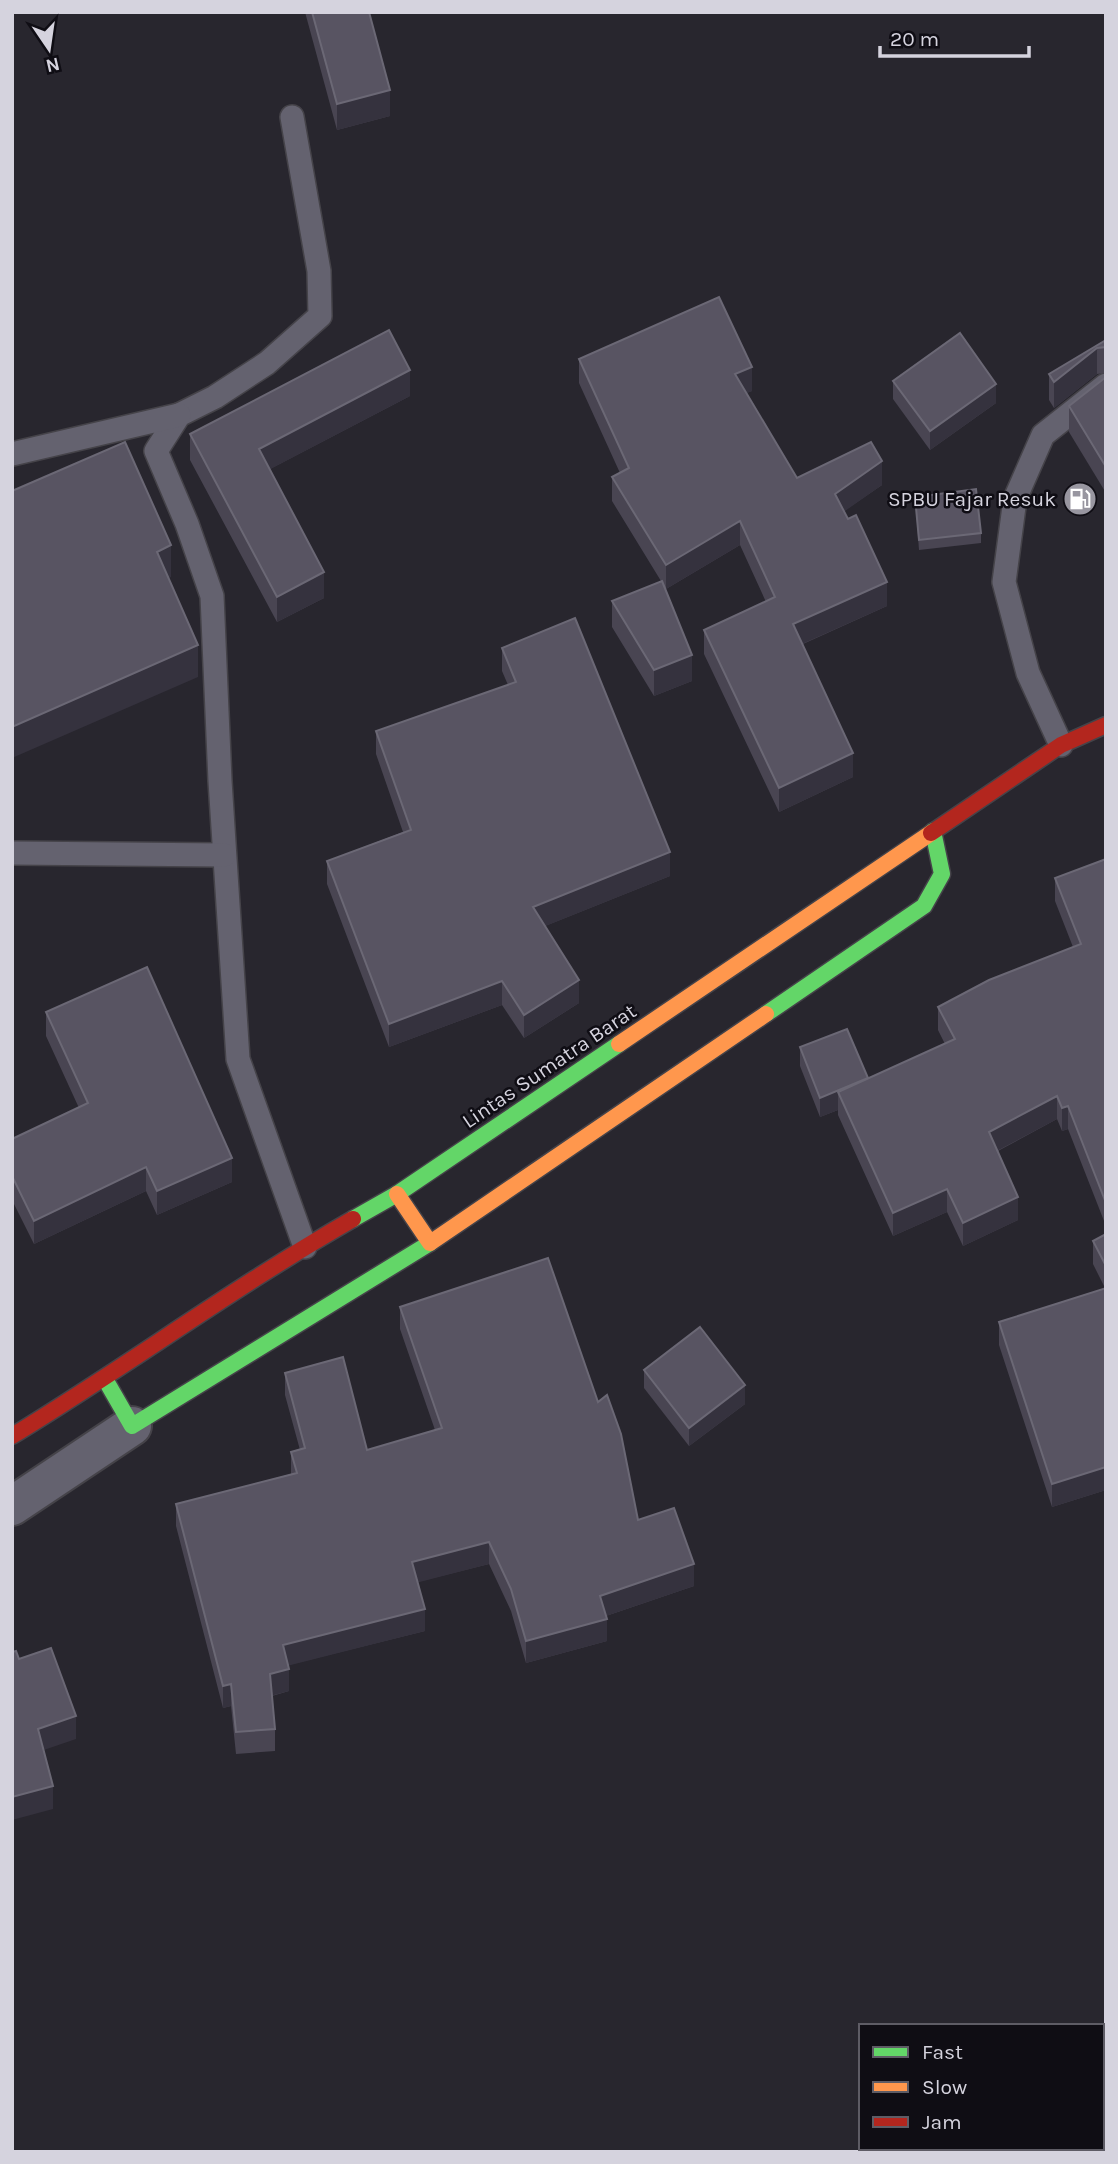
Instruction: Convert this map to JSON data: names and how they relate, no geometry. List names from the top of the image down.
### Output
{
  "streets": {
    "main road": ["Lintas Sumatra Barat"]
  },
  "places": {
    "fuel station": ["SPBU Fajar Resuk"]
  },
  "legend": ["Fast", "Slow", "Jam"],
  "scale_bar": "20 m",
  "north": "bottom"
}
